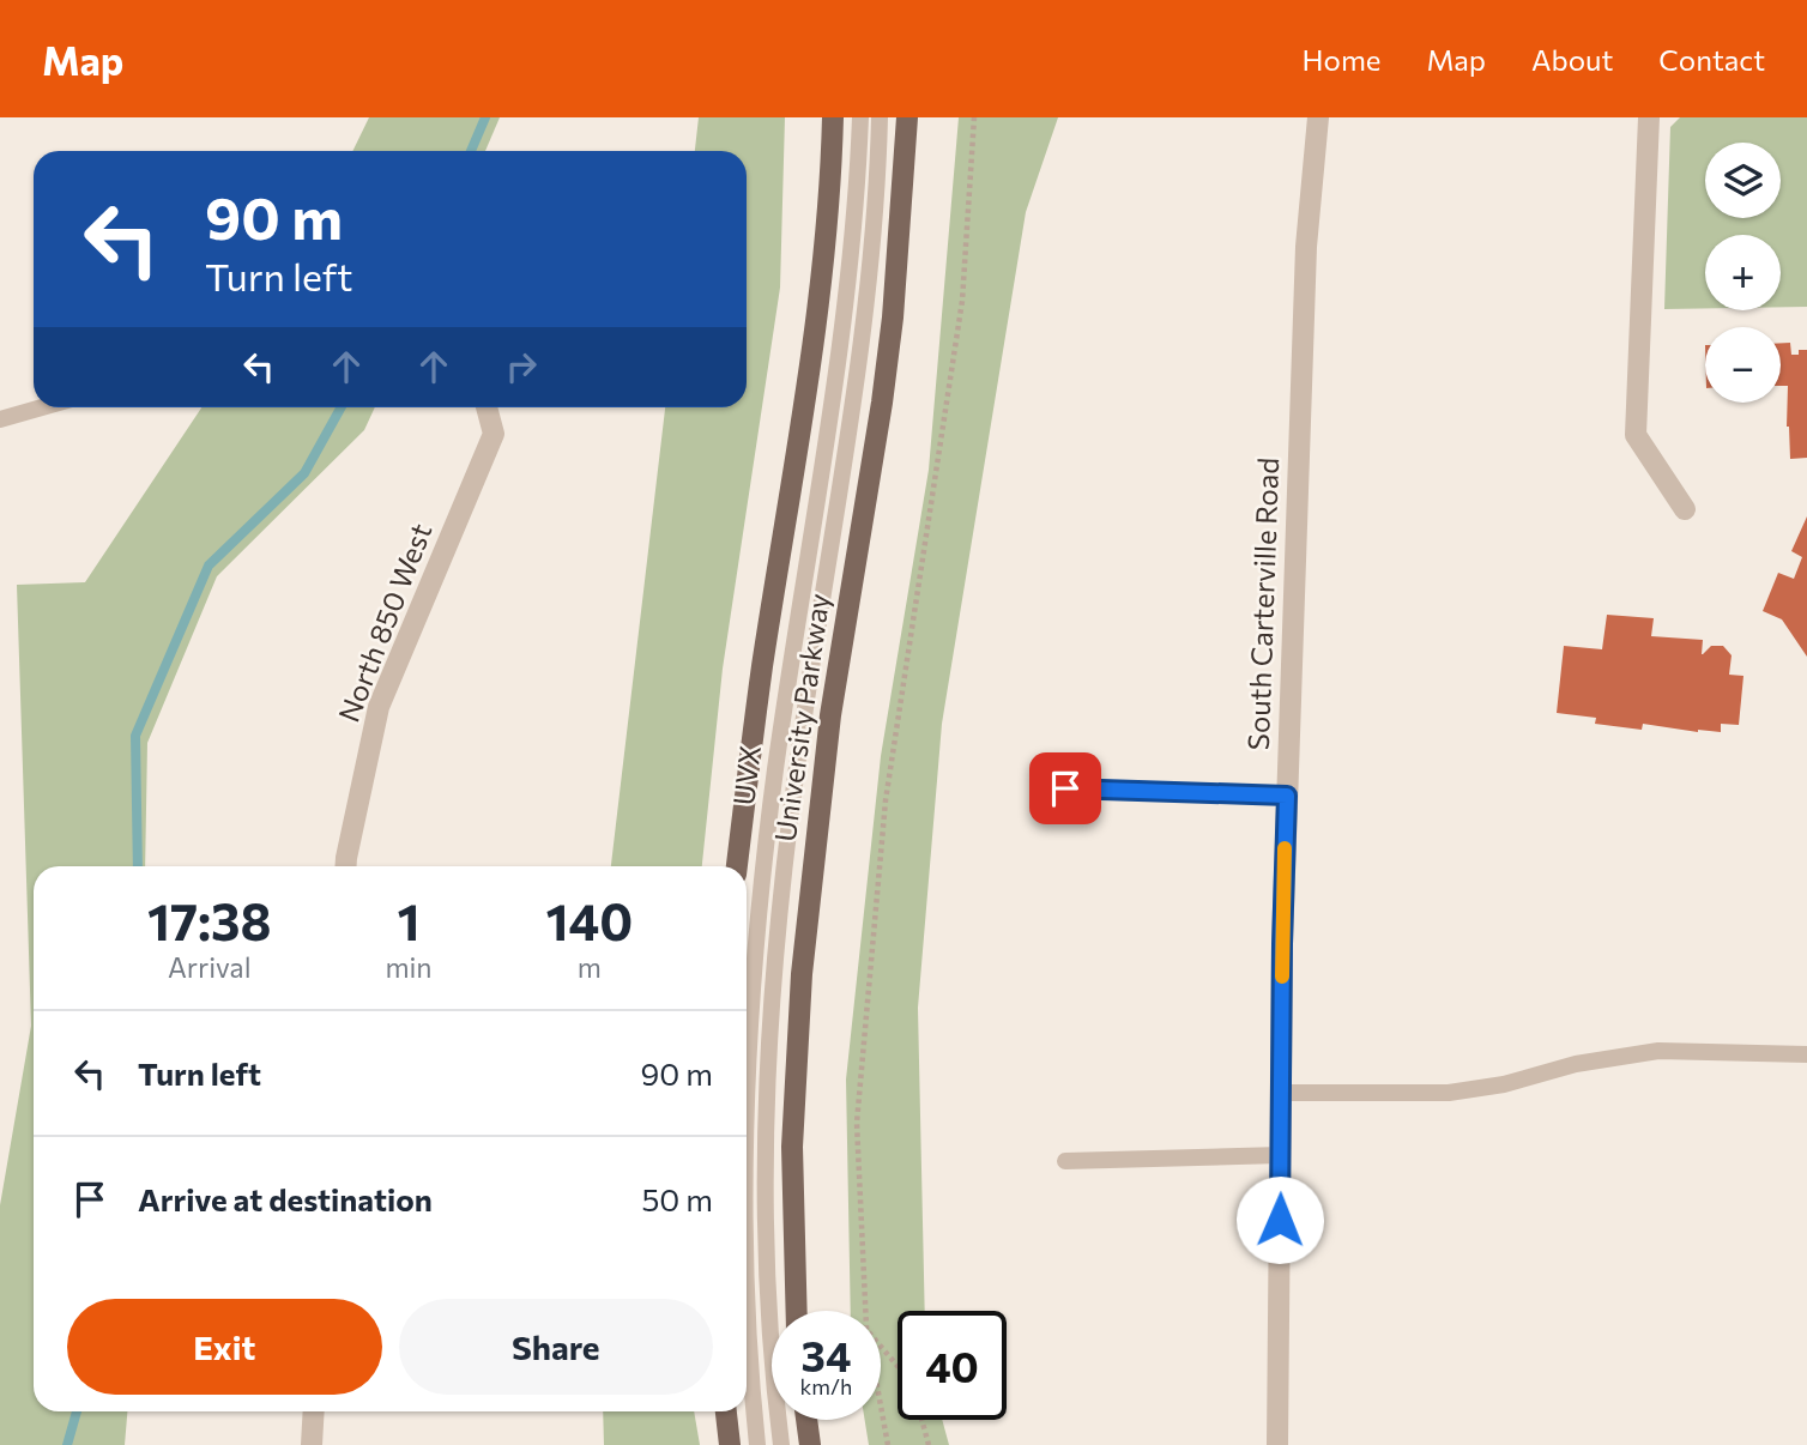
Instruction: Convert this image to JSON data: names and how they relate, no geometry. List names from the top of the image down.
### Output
{
  "streets": {
    "main road": ["University Parkway"],
    "street": ["South Carterville Road", "North 850 West"],
    "lane": ["UVX"]
  },
  "page": {
    "header": "Map",
    "nav": [
      "Home",
      "Map",
      "About",
      "Contact"
    ],
    "map_buttons": ["+", "−"],
    "turn": ["90 m", "Turn left"],
    "eta": [
      "17:38",
      "Arrival",
      "1",
      "min",
      "140",
      "m"
    ],
    "list": [
      {
        "name": "Turn left",
        "value": "90 m"
      },
      {
        "name": "Arrive at destination",
        "value": "50 m"
      }
    ],
    "buttons": ["Exit", "Share"],
    "speed": "34 km/h",
    "limit": "40"
  }
}
